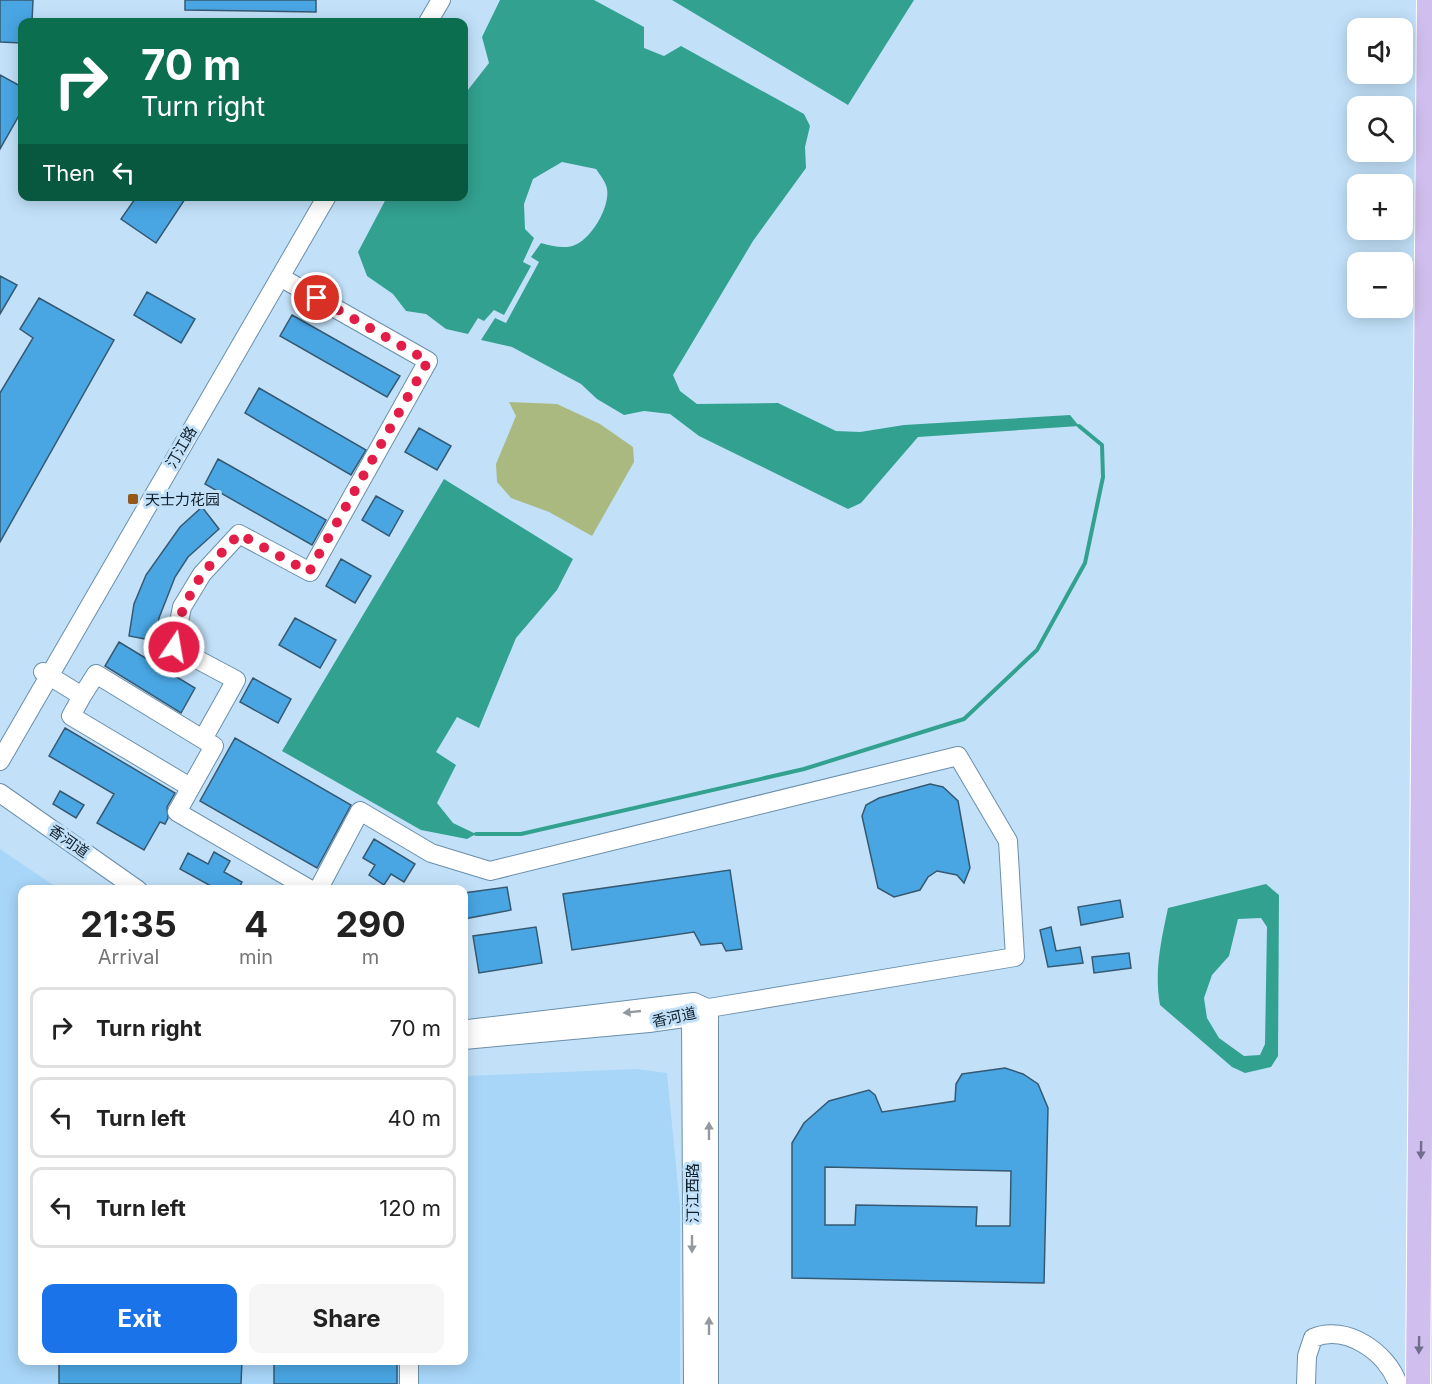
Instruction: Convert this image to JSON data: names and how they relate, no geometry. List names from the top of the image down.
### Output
{
  "streets": {
    "street": ["汀江路", "香河道", "汀江西路"]
  },
  "crossings": [
    ["香河道", "汀江西路"]
  ],
  "places": {
    "transit": ["天士力花园"]
  },
  "page": {
    "map_buttons": ["+", "−"],
    "turn": ["70 m", "Turn right"],
    "then": "Then",
    "eta": [
      "21:35",
      "Arrival",
      "4",
      "min",
      "290",
      "m"
    ],
    "list": [
      {
        "name": "Turn right",
        "value": "70 m"
      },
      {
        "name": "Turn left",
        "value": "40 m"
      },
      {
        "name": "Turn left",
        "value": "120 m"
      }
    ],
    "buttons": ["Exit", "Share"]
  }
}
